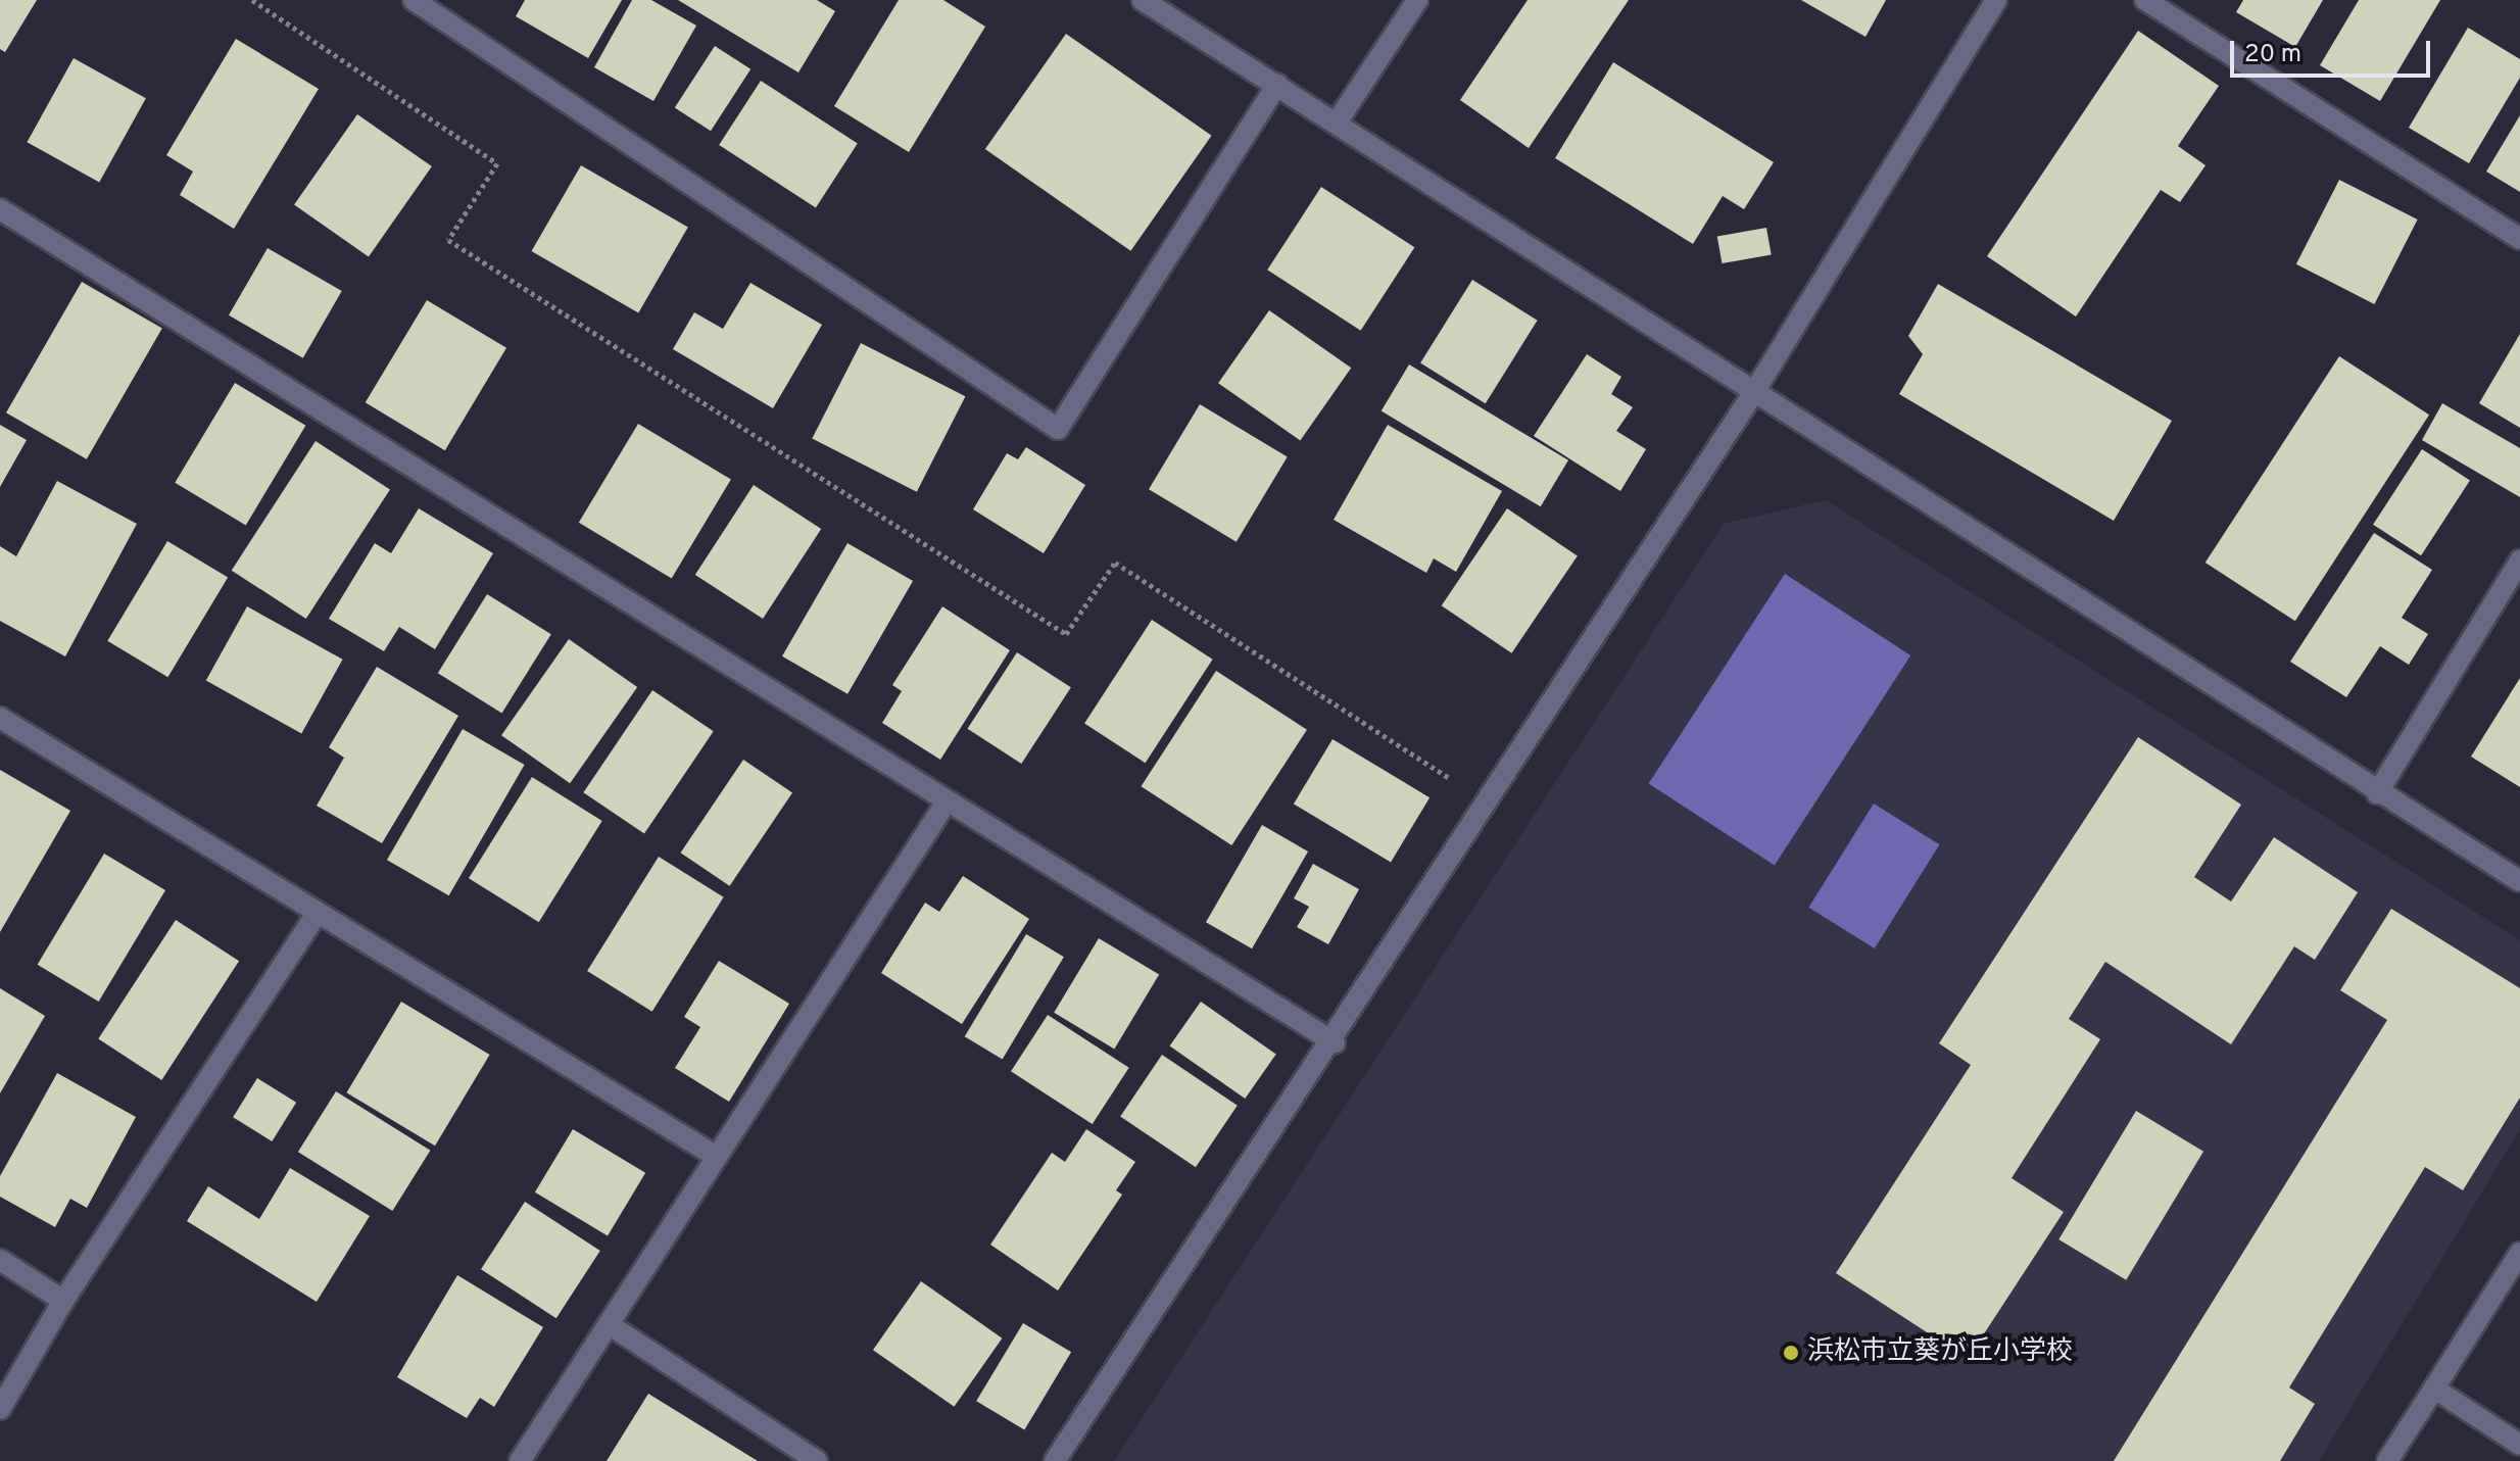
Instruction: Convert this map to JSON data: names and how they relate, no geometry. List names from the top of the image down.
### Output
{
  "places": ["浜松市立葵が丘小学校"],
  "scale_bar": "20 m"
}
